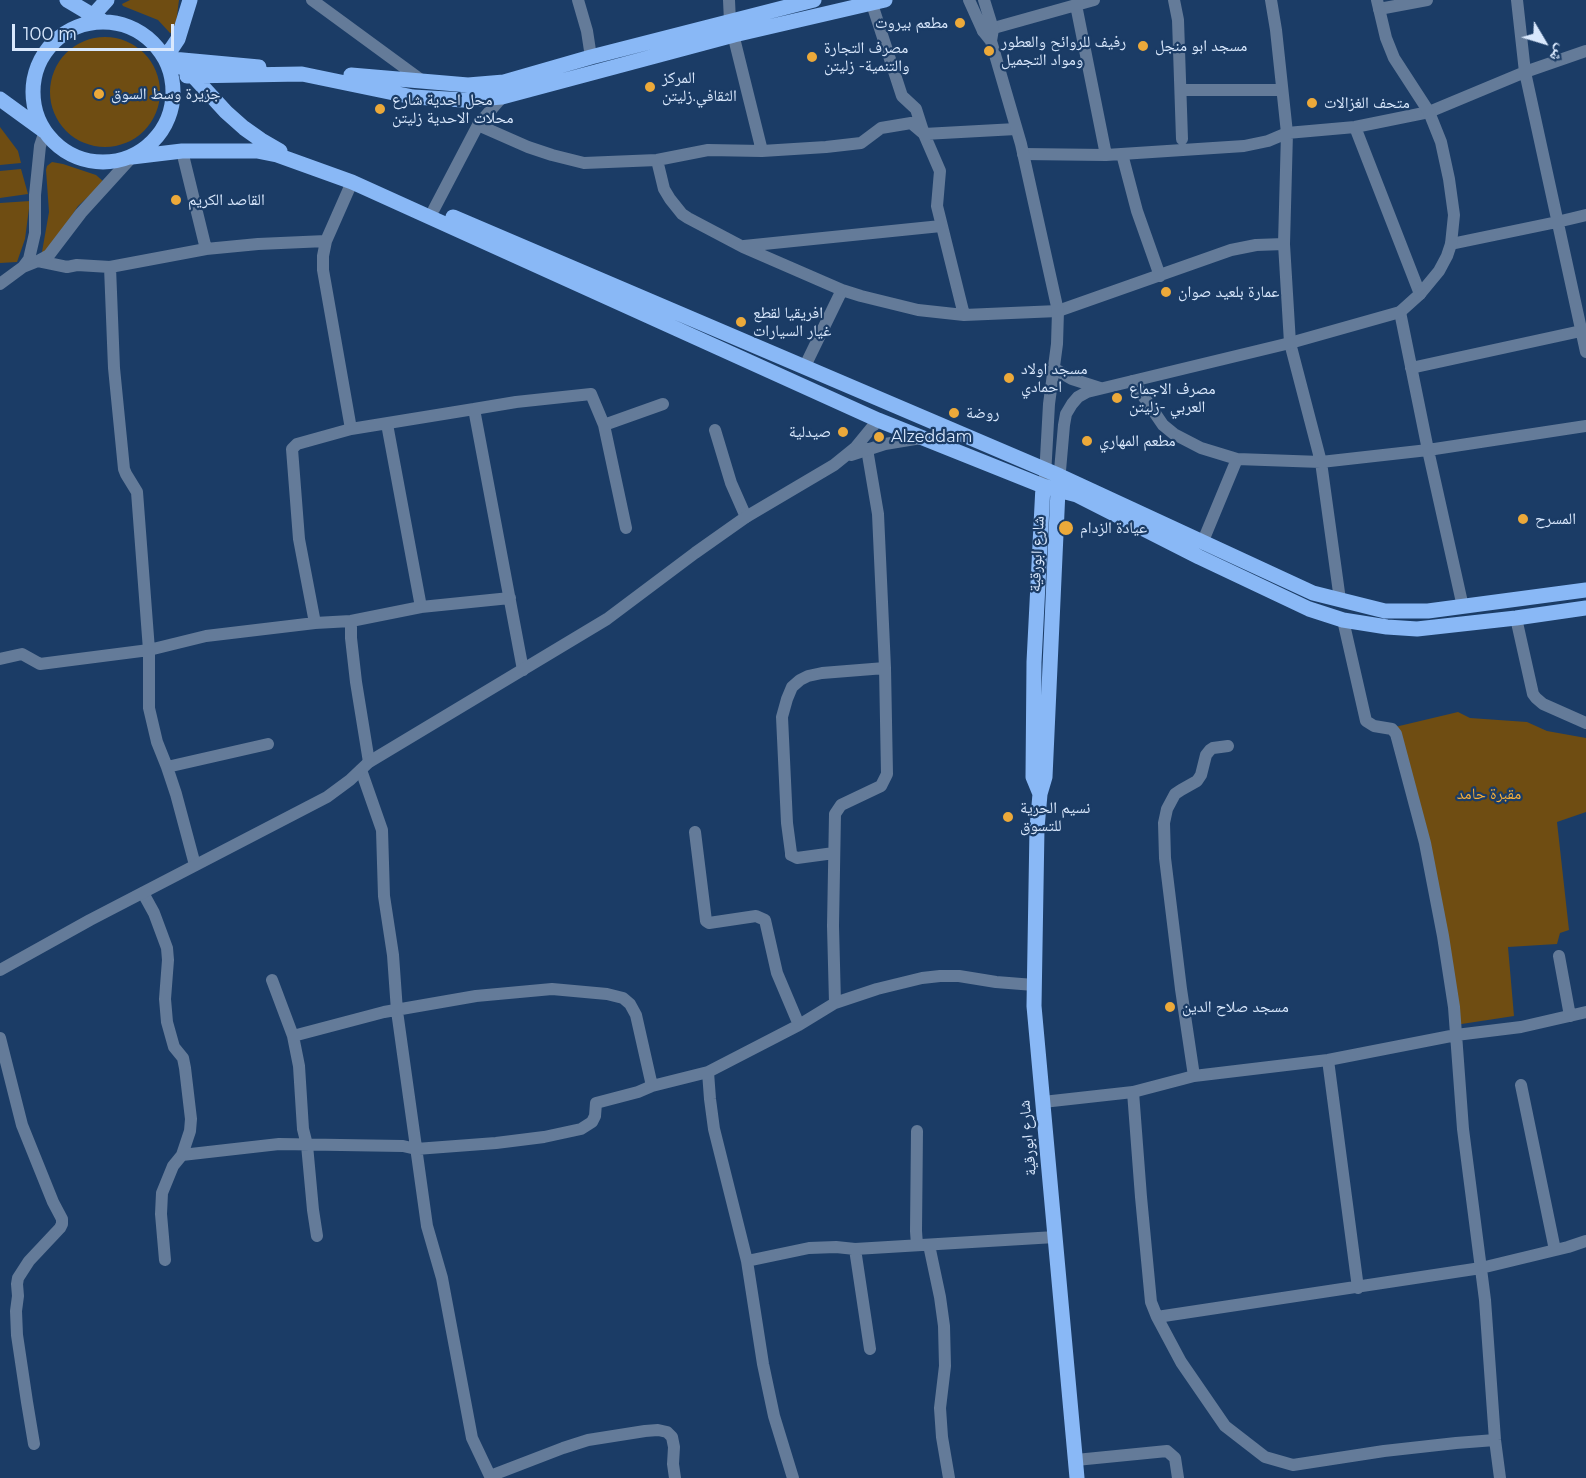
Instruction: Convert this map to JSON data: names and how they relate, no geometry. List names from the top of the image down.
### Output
{
  "streets": {
    "main road": ["شارع ابورقية"]
  },
  "parks": ["مقبرة حامد"],
  "places": [
    "مطعم بيروت",
    "مسجد ابو منجل",
    "رفيف للروائح والعطور ومواد التجميل",
    "مصرف التجارة والتنمية- زليتن",
    "المركز الثقافي.زليتن",
    "جزيرة وسط السوق",
    "متحف الغزالات",
    "محل احدية شارع محلات الاحدية زليتن",
    "القاصد الكريم",
    "عمارة بلعيد صوان",
    "افريقيا لقطع غيار السيارات",
    "مسجد اولاد احمادي",
    "مصرف الاجماع العربي -زليتن",
    "روضة",
    "صيدلية",
    "Alzeddam",
    "مطعم المهاري",
    "المسرح",
    "عيادة الزدام",
    "نسيم الحرية للتسوق",
    "مسجد صلاح الدين"
  ],
  "scale_bar": "100 m",
  "north": "bottom right"
}
